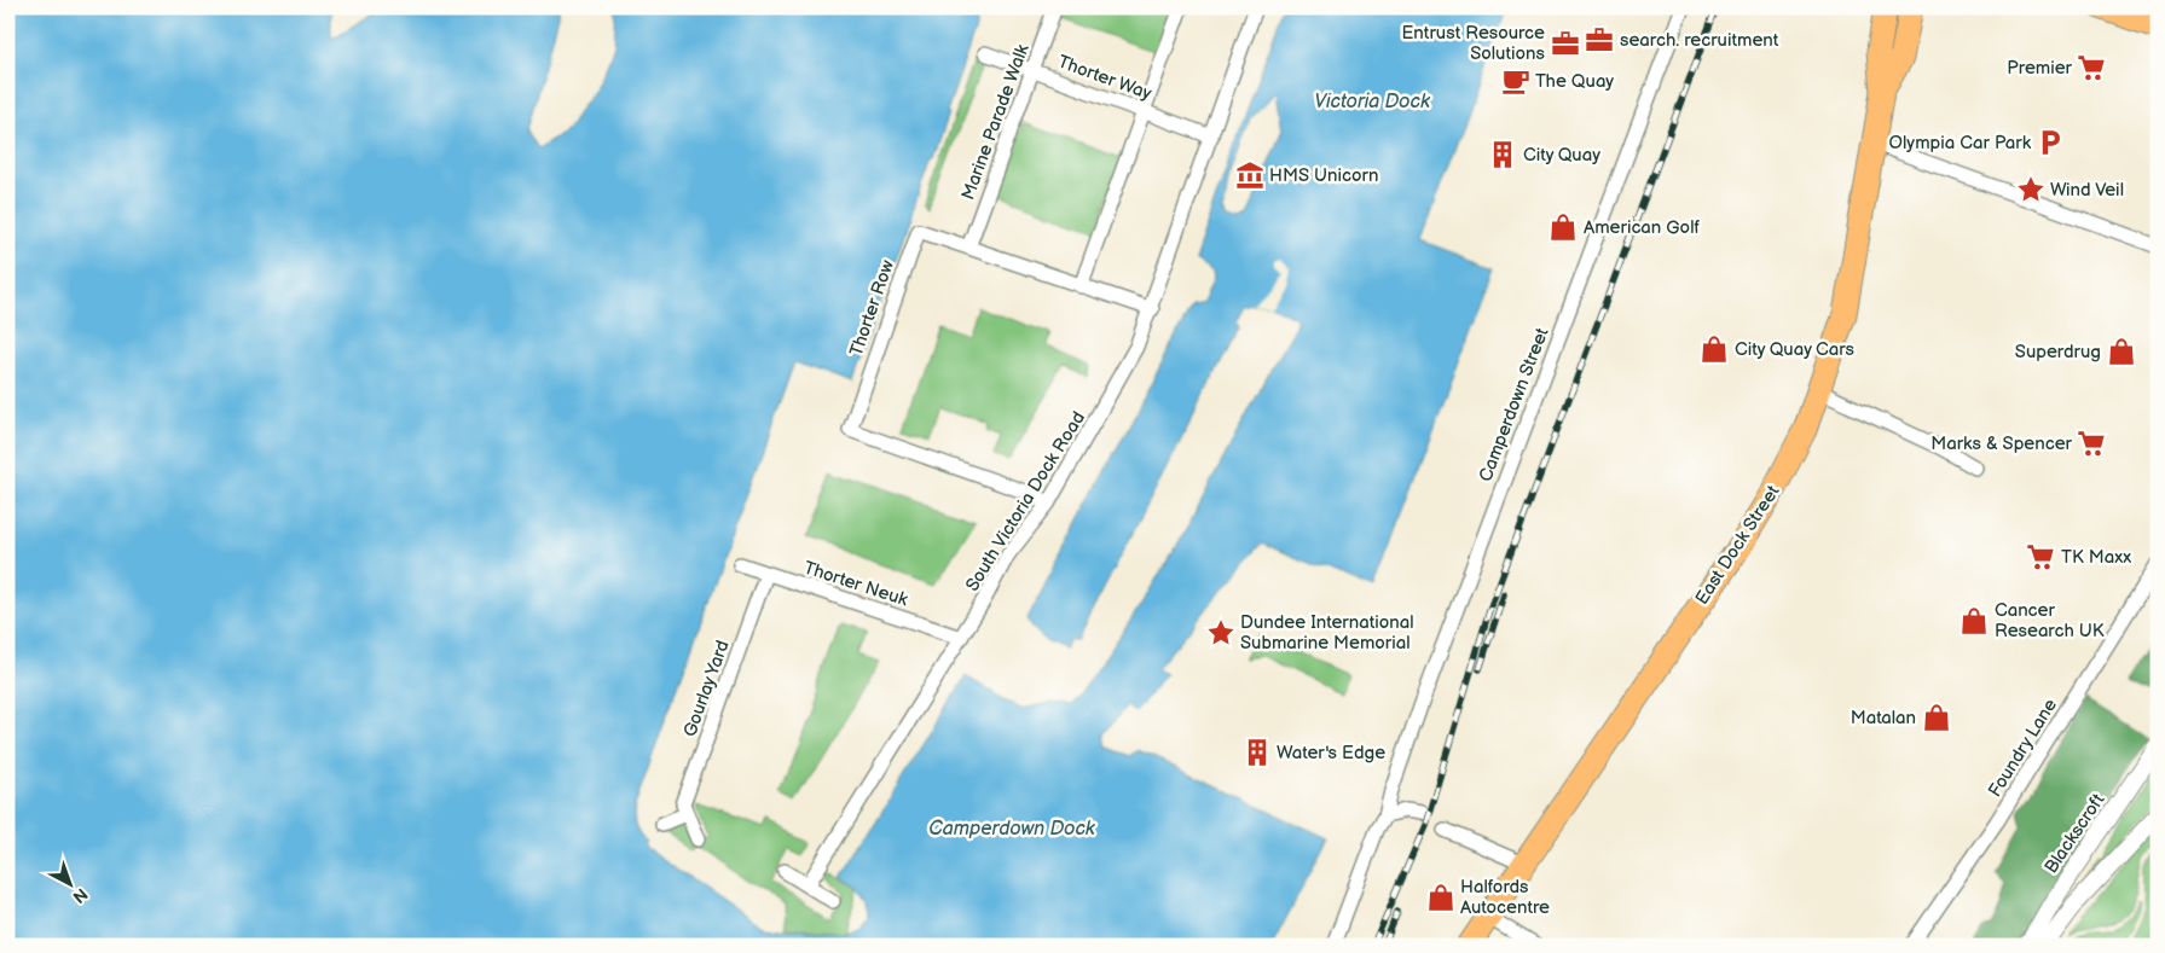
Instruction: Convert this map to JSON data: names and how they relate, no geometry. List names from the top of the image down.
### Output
{
  "streets": {
    "highway": ["East Dock Street"],
    "street": [
      "Thorter Way",
      "Marine Parade Walk",
      "Thorter Row",
      "Camperdown Street",
      "South Victoria Dock Road",
      "Thorter Neuk",
      "Gourlay Yard",
      "Foundry Lane",
      "Blackscroft"
    ]
  },
  "crossings": [
    ["Thorter Way", "Marine Parade Walk"],
    ["Thorter Way", "South Victoria Dock Road"],
    ["Marine Parade Walk", "Thorter Row"],
    ["Thorter Row", "South Victoria Dock Road"],
    ["South Victoria Dock Road", "Thorter Neuk"],
    ["Thorter Neuk", "Gourlay Yard"]
  ],
  "water": ["Victoria Dock", "Camperdown Dock"],
  "places": {
    "office": ["search. recruitment", "Entrust Resource Solutions"],
    "supermarket": ["Premier", "Marks & Spencer", "TK Maxx"],
    "cafe": ["The Quay"],
    "parking": ["Olympia Car Park"],
    "building": ["City Quay", "Water's Edge"],
    "museum": ["HMS Unicorn"],
    "place": ["Wind Veil", "Dundee International Submarine Memorial"],
    "shop": [
      "American Golf",
      "City Quay Cars",
      "Superdrug",
      "Cancer Research UK",
      "Matalan",
      "Halfords Autocentre"
    ]
  },
  "north": "bottom right"
}
